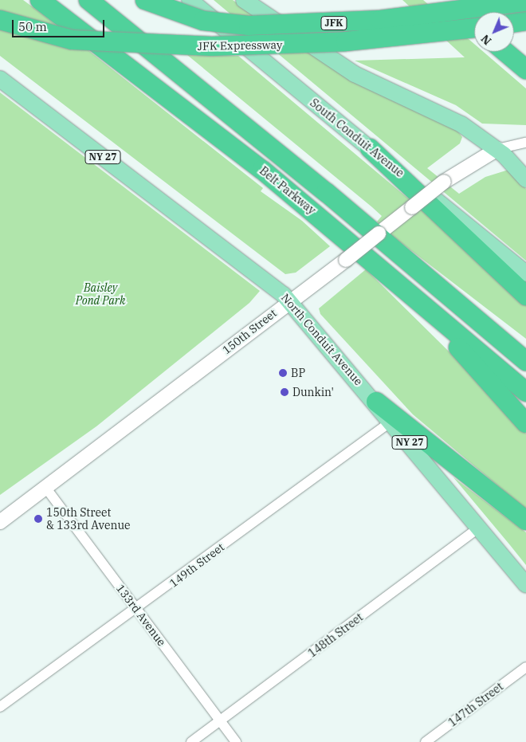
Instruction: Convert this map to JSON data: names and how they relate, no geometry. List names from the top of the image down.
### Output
{
  "streets": {
    "highway": ["JFK", "JFK Expressway", "Belt Parkway"],
    "main road": [
      "South Conduit Avenue",
      "NY 27",
      "150th Street",
      "North Conduit Avenue"
    ],
    "street": [
      "149th Street",
      "133rd Avenue",
      "148th Street",
      "147th Street"
    ]
  },
  "crossings": [
    ["150th Street", "North Conduit Avenue"],
    ["150th Street", "133rd Avenue"],
    ["North Conduit Avenue", "149th Street"],
    ["North Conduit Avenue", "148th Street"],
    ["149th Street", "133rd Avenue"],
    ["133rd Avenue", "148th Street"]
  ],
  "parks": ["Baisley Pond Park"],
  "places": ["BP", "Dunkin'", "150th Street & 133rd Avenue"],
  "scale_bar": "50 m",
  "north": "bottom left"
}
